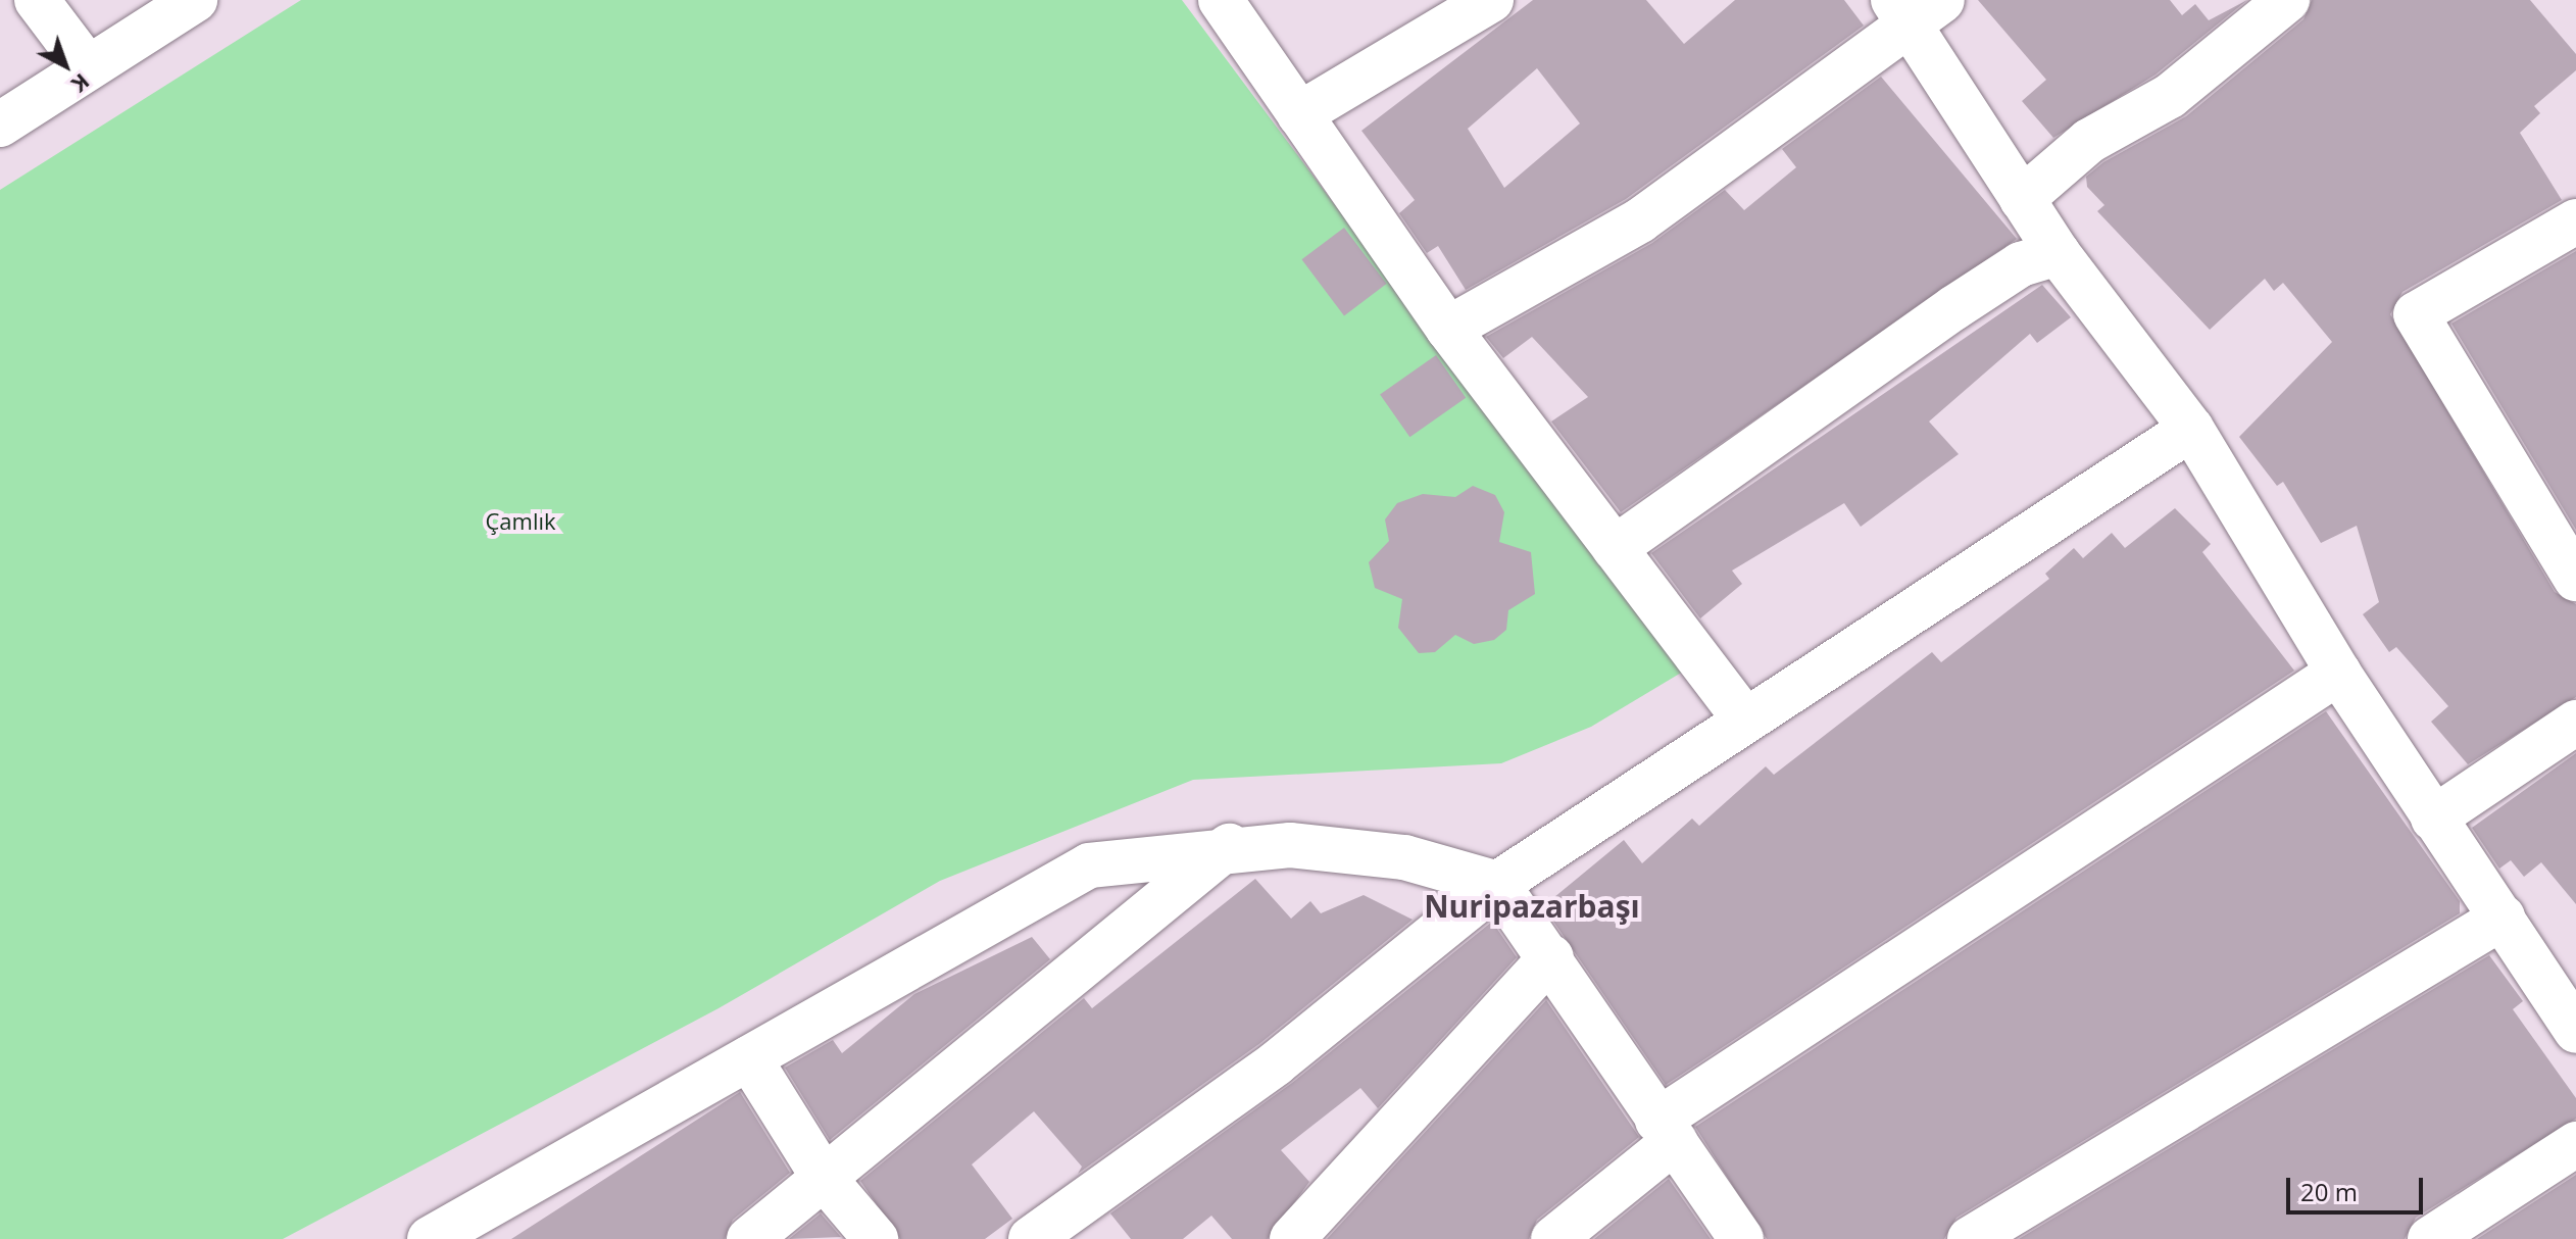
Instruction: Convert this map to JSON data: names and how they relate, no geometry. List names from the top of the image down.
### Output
{
  "districts": ["Nuripazarbaşı"],
  "parks": ["Çamlık"],
  "scale_bar": "20 m",
  "north": "bottom right"
}
